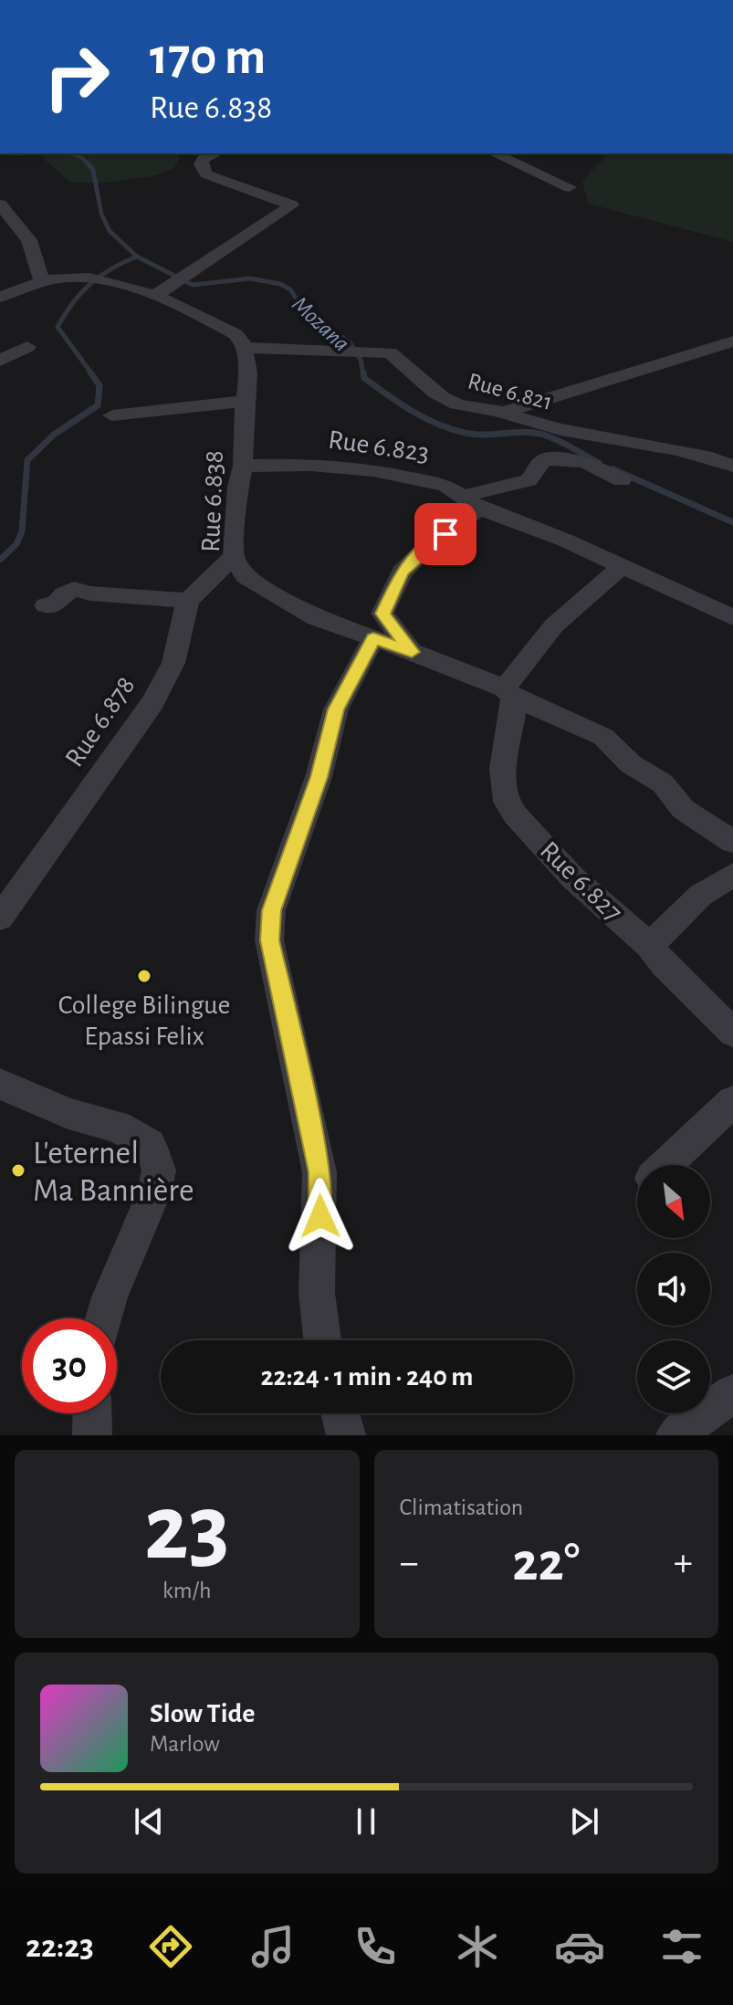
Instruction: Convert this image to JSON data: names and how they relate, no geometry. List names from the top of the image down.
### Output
{
  "streets": {
    "street": [
      "Rue 6.821",
      "Rue 6.823",
      "Rue 6.838",
      "Rue 6.878",
      "Rue 6.827"
    ]
  },
  "crossings": [
    ["Rue 6.821", "Rue 6.838"],
    ["Rue 6.823", "Rue 6.838"],
    ["Rue 6.838", "Rue 6.827"]
  ],
  "water": ["Mozana"],
  "places": ["College Bilingue Epassi Felix", "L'eternel Ma Bannière"],
  "north": "bottom right",
  "page": {
    "turn": ["170 m", "Rue 6.838"],
    "limit": "30",
    "trip": "22:24 · 1 min · 240 m",
    "tile": [
      ["23", "km/h"],
      "Climatisation"
    ],
    "heat": ["−", "22°", "+"],
    "song": ["Slow Tide", "Marlow"],
    "tabs": "22:23"
  }
}
